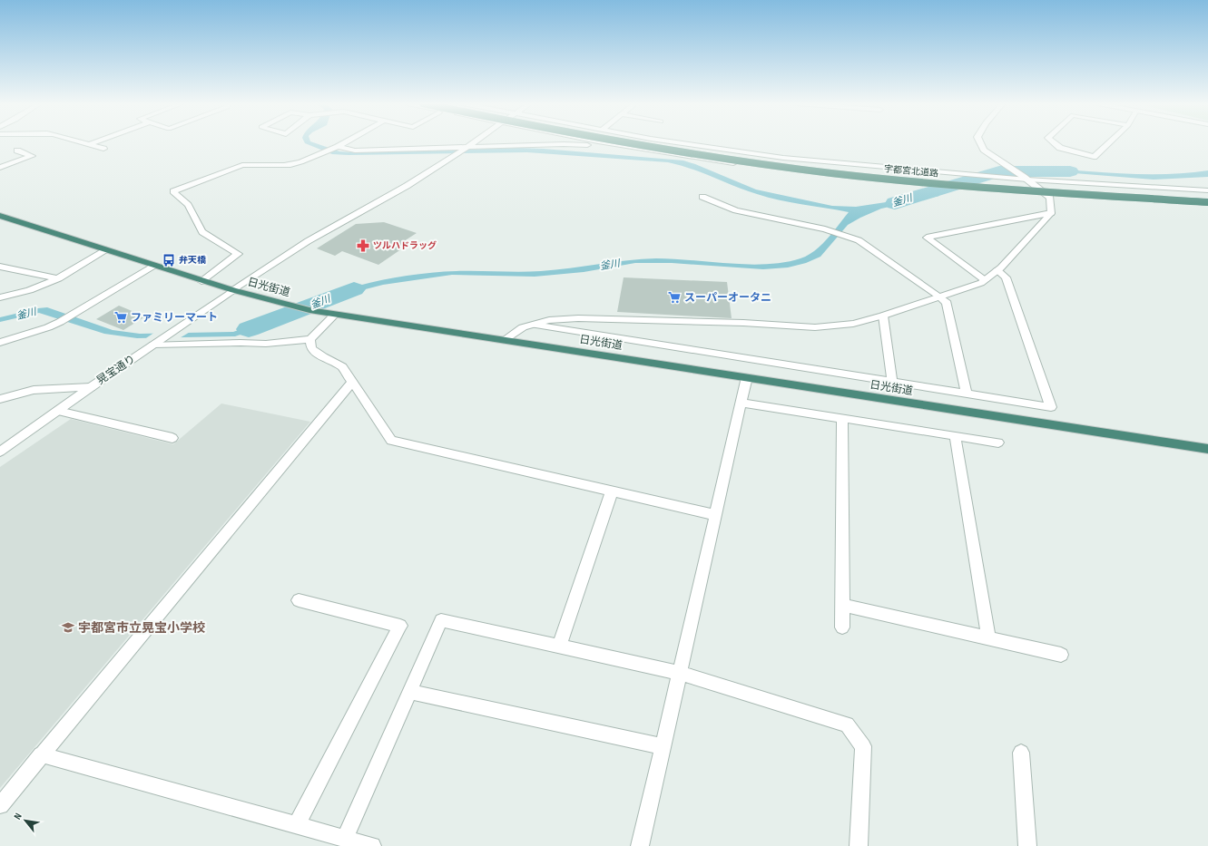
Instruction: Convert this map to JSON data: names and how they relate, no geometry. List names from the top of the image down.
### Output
{
  "streets": {
    "highway": ["宇都宮北道路", "日光街道"],
    "street": ["晃宝通り"]
  },
  "crossings": [
    ["日光街道", "晃宝通り"]
  ],
  "water": ["釜川"],
  "places": {
    "pharmacy": ["ツルハドラッグ"],
    "bus stop": ["弁天橋"],
    "supermarket": ["スーパーオータニ", "ファミリーマート"],
    "school or university": ["宇都宮市立晃宝小学校"]
  },
  "north": "top left"
}
